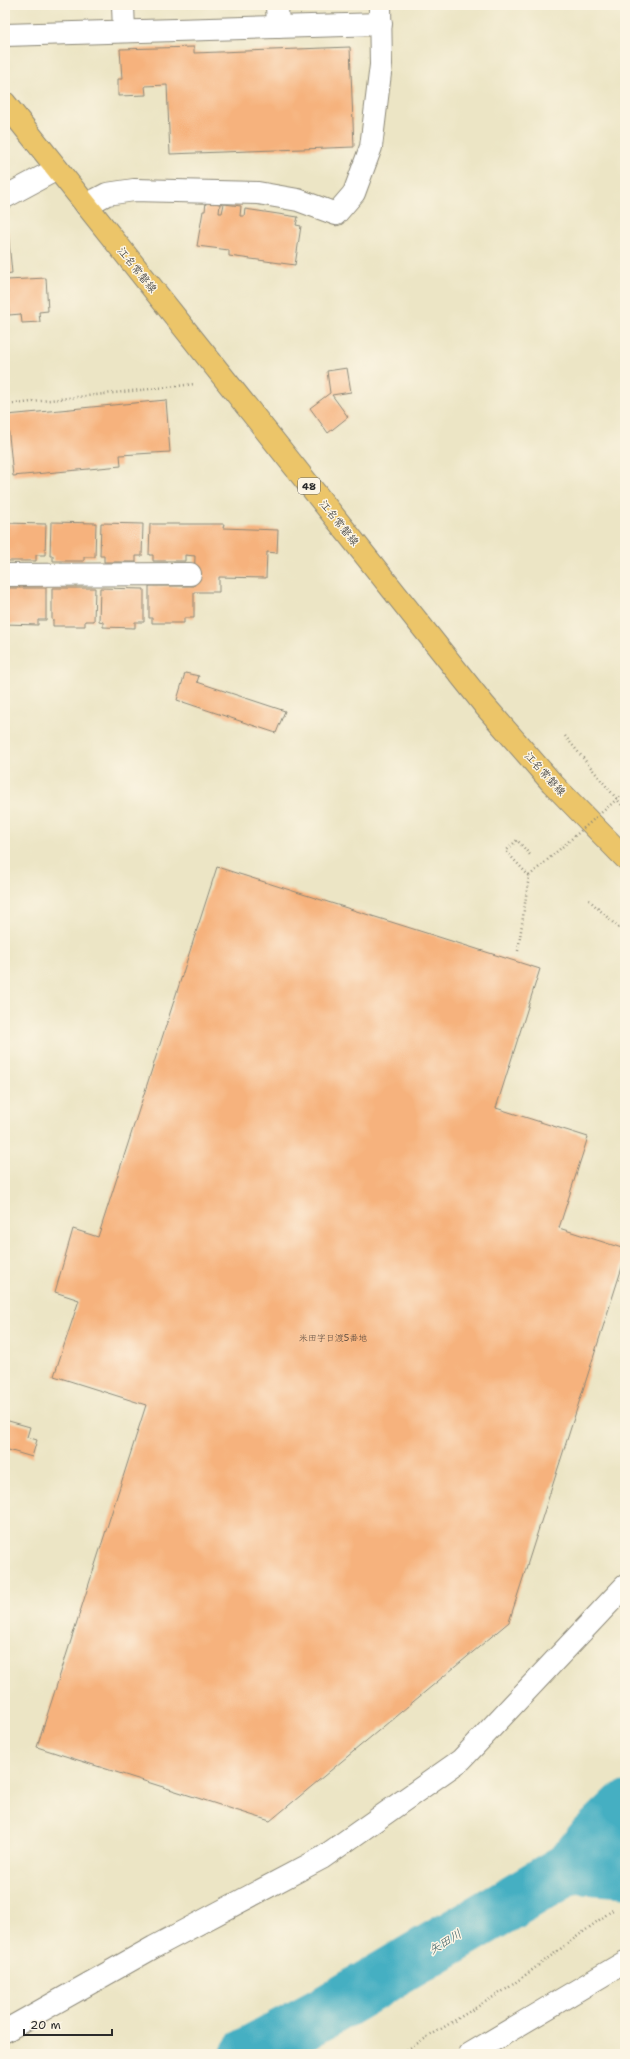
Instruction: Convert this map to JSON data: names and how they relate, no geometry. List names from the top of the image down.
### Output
{
  "streets": {
    "main road": ["江名常磐線", "48"]
  },
  "water": ["矢田川"],
  "house_numbers": ["米田字日渡5番地"],
  "scale_bar": "20 m"
}
